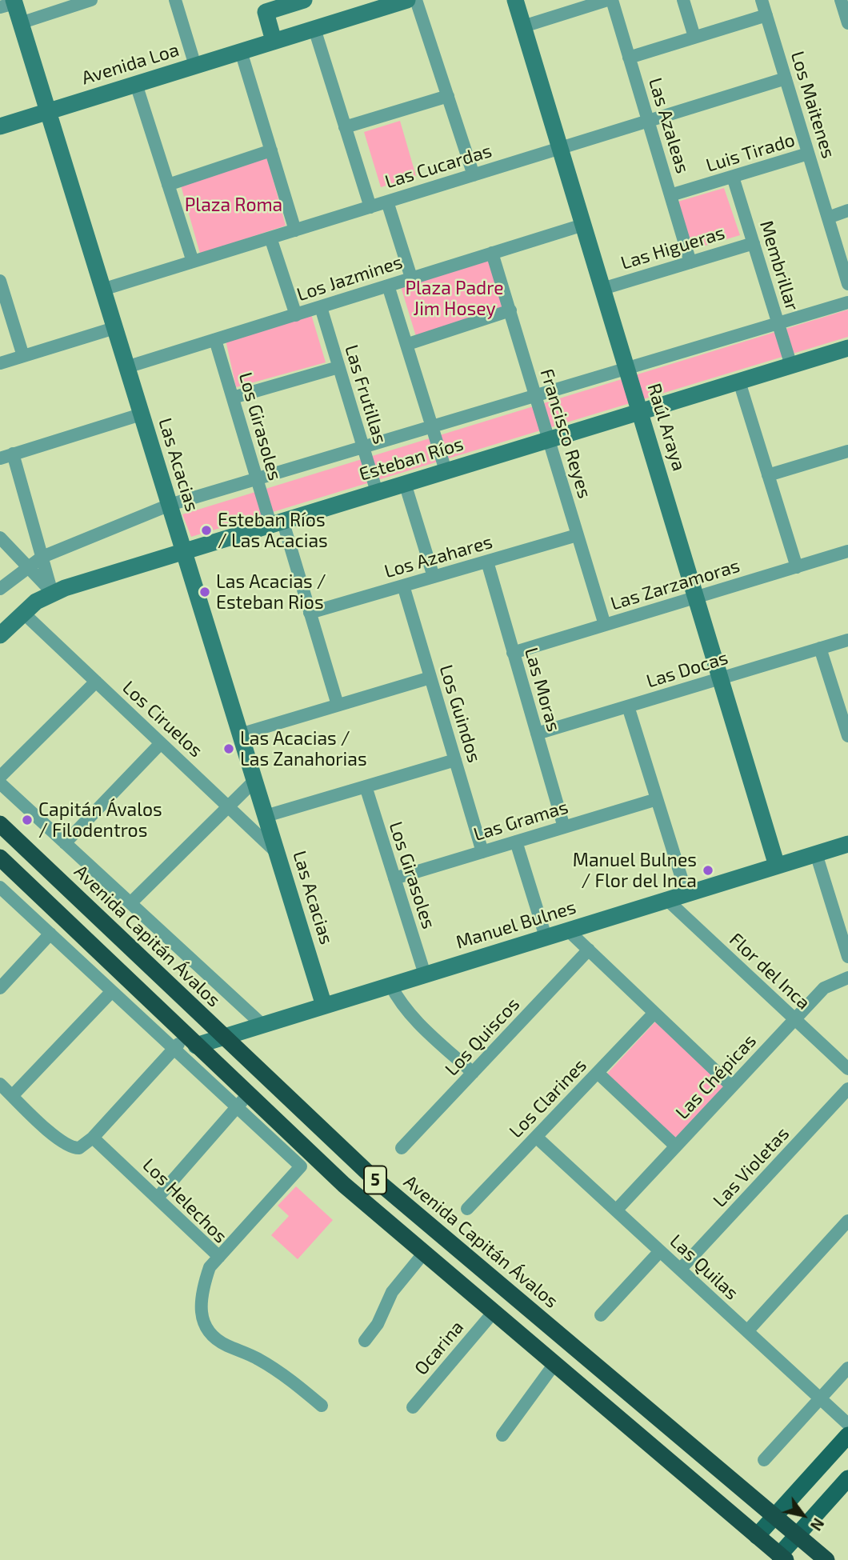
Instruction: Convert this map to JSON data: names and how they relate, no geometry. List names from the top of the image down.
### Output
{
  "streets": {
    "highway": ["Avenida Capitán Ávalos", "5"],
    "street": [
      "Avenida Loa",
      "Los Maitenes",
      "Las Azaleas",
      "Luis Tirado",
      "Las Cucardas",
      "Las Higueras",
      "Membrillar",
      "Los Jazmines",
      "Las Frutillas",
      "Los Girasoles",
      "Raúl Araya",
      "Francisco Reyes",
      "Esteban Ríos",
      "Las Acacias",
      "Los Azahares",
      "Las Zarzamoras",
      "Las Docas",
      "Las Moras",
      "Los Guindos",
      "Los Ciruelos",
      "Las Gramas",
      "Manuel Bulnes",
      "Flor del Inca",
      "Los Quiscos",
      "Las Chépicas",
      "Los Clarines",
      "Las Violetas",
      "Los Helechos",
      "Las Quilas",
      "Ocarina"
    ]
  },
  "crossings": [
    ["Avenida Loa", "Las Acacias"],
    ["Los Maitenes", "Luis Tirado"],
    ["Los Maitenes", "Las Cucardas"],
    ["Las Azaleas", "Luis Tirado"],
    ["Las Azaleas", "Las Cucardas"],
    ["Las Azaleas", "Las Higueras"],
    ["Luis Tirado", "Membrillar"],
    ["Las Cucardas", "Raúl Araya"],
    ["Las Cucardas", "Las Acacias"],
    ["Las Higueras", "Membrillar"],
    ["Las Higueras", "Raúl Araya"],
    ["Membrillar", "Esteban Ríos"],
    ["Los Jazmines", "Las Frutillas"],
    ["Los Jazmines", "Los Girasoles"],
    ["Los Jazmines", "Raúl Araya"],
    ["Los Jazmines", "Francisco Reyes"],
    ["Los Jazmines", "Las Acacias"],
    ["Las Frutillas", "Esteban Ríos"],
    ["Los Girasoles", "Esteban Ríos"],
    ["Los Girasoles", "Los Azahares"],
    ["Los Girasoles", "Las Gramas"],
    ["Los Girasoles", "Manuel Bulnes"],
    ["Raúl Araya", "Esteban Ríos"],
    ["Raúl Araya", "Las Zarzamoras"],
    ["Raúl Araya", "Las Docas"],
    ["Raúl Araya", "Manuel Bulnes"],
    ["Francisco Reyes", "Esteban Ríos"],
    ["Francisco Reyes", "Los Azahares"],
    ["Francisco Reyes", "Las Zarzamoras"],
    ["Esteban Ríos", "Las Acacias"],
    ["Esteban Ríos", "Los Ciruelos"],
    ["Las Acacias", "Los Ciruelos"],
    ["Las Acacias", "Manuel Bulnes"],
    ["Los Azahares", "Las Moras"],
    ["Los Azahares", "Los Guindos"],
    ["Las Zarzamoras", "Las Moras"],
    ["Las Docas", "Las Moras"],
    ["Las Moras", "Las Gramas"],
    ["Los Guindos", "Las Gramas"],
    ["Manuel Bulnes", "Avenida Capitán Ávalos"],
    ["Manuel Bulnes", "Flor del Inca"],
    ["Manuel Bulnes", "5"],
    ["Manuel Bulnes", "Los Helechos"],
    ["Flor del Inca", "Las Chépicas"],
    ["Las Chépicas", "Las Quilas"],
    ["Los Clarines", "Las Quilas"],
    ["Las Violetas", "Las Quilas"],
    ["5", "Ocarina"]
  ],
  "parks": ["Plaza Roma", "Plaza Padre Jim Hosey"],
  "places": [
    "Esteban Ríos / Las Acacias",
    "Las Acacias / Esteban Rios",
    "Las Acacias / Las Zanahorias",
    "Capitán Ávalos / Filodentros",
    "Manuel Bulnes / Flor del Inca"
  ],
  "north": "bottom right"
}
